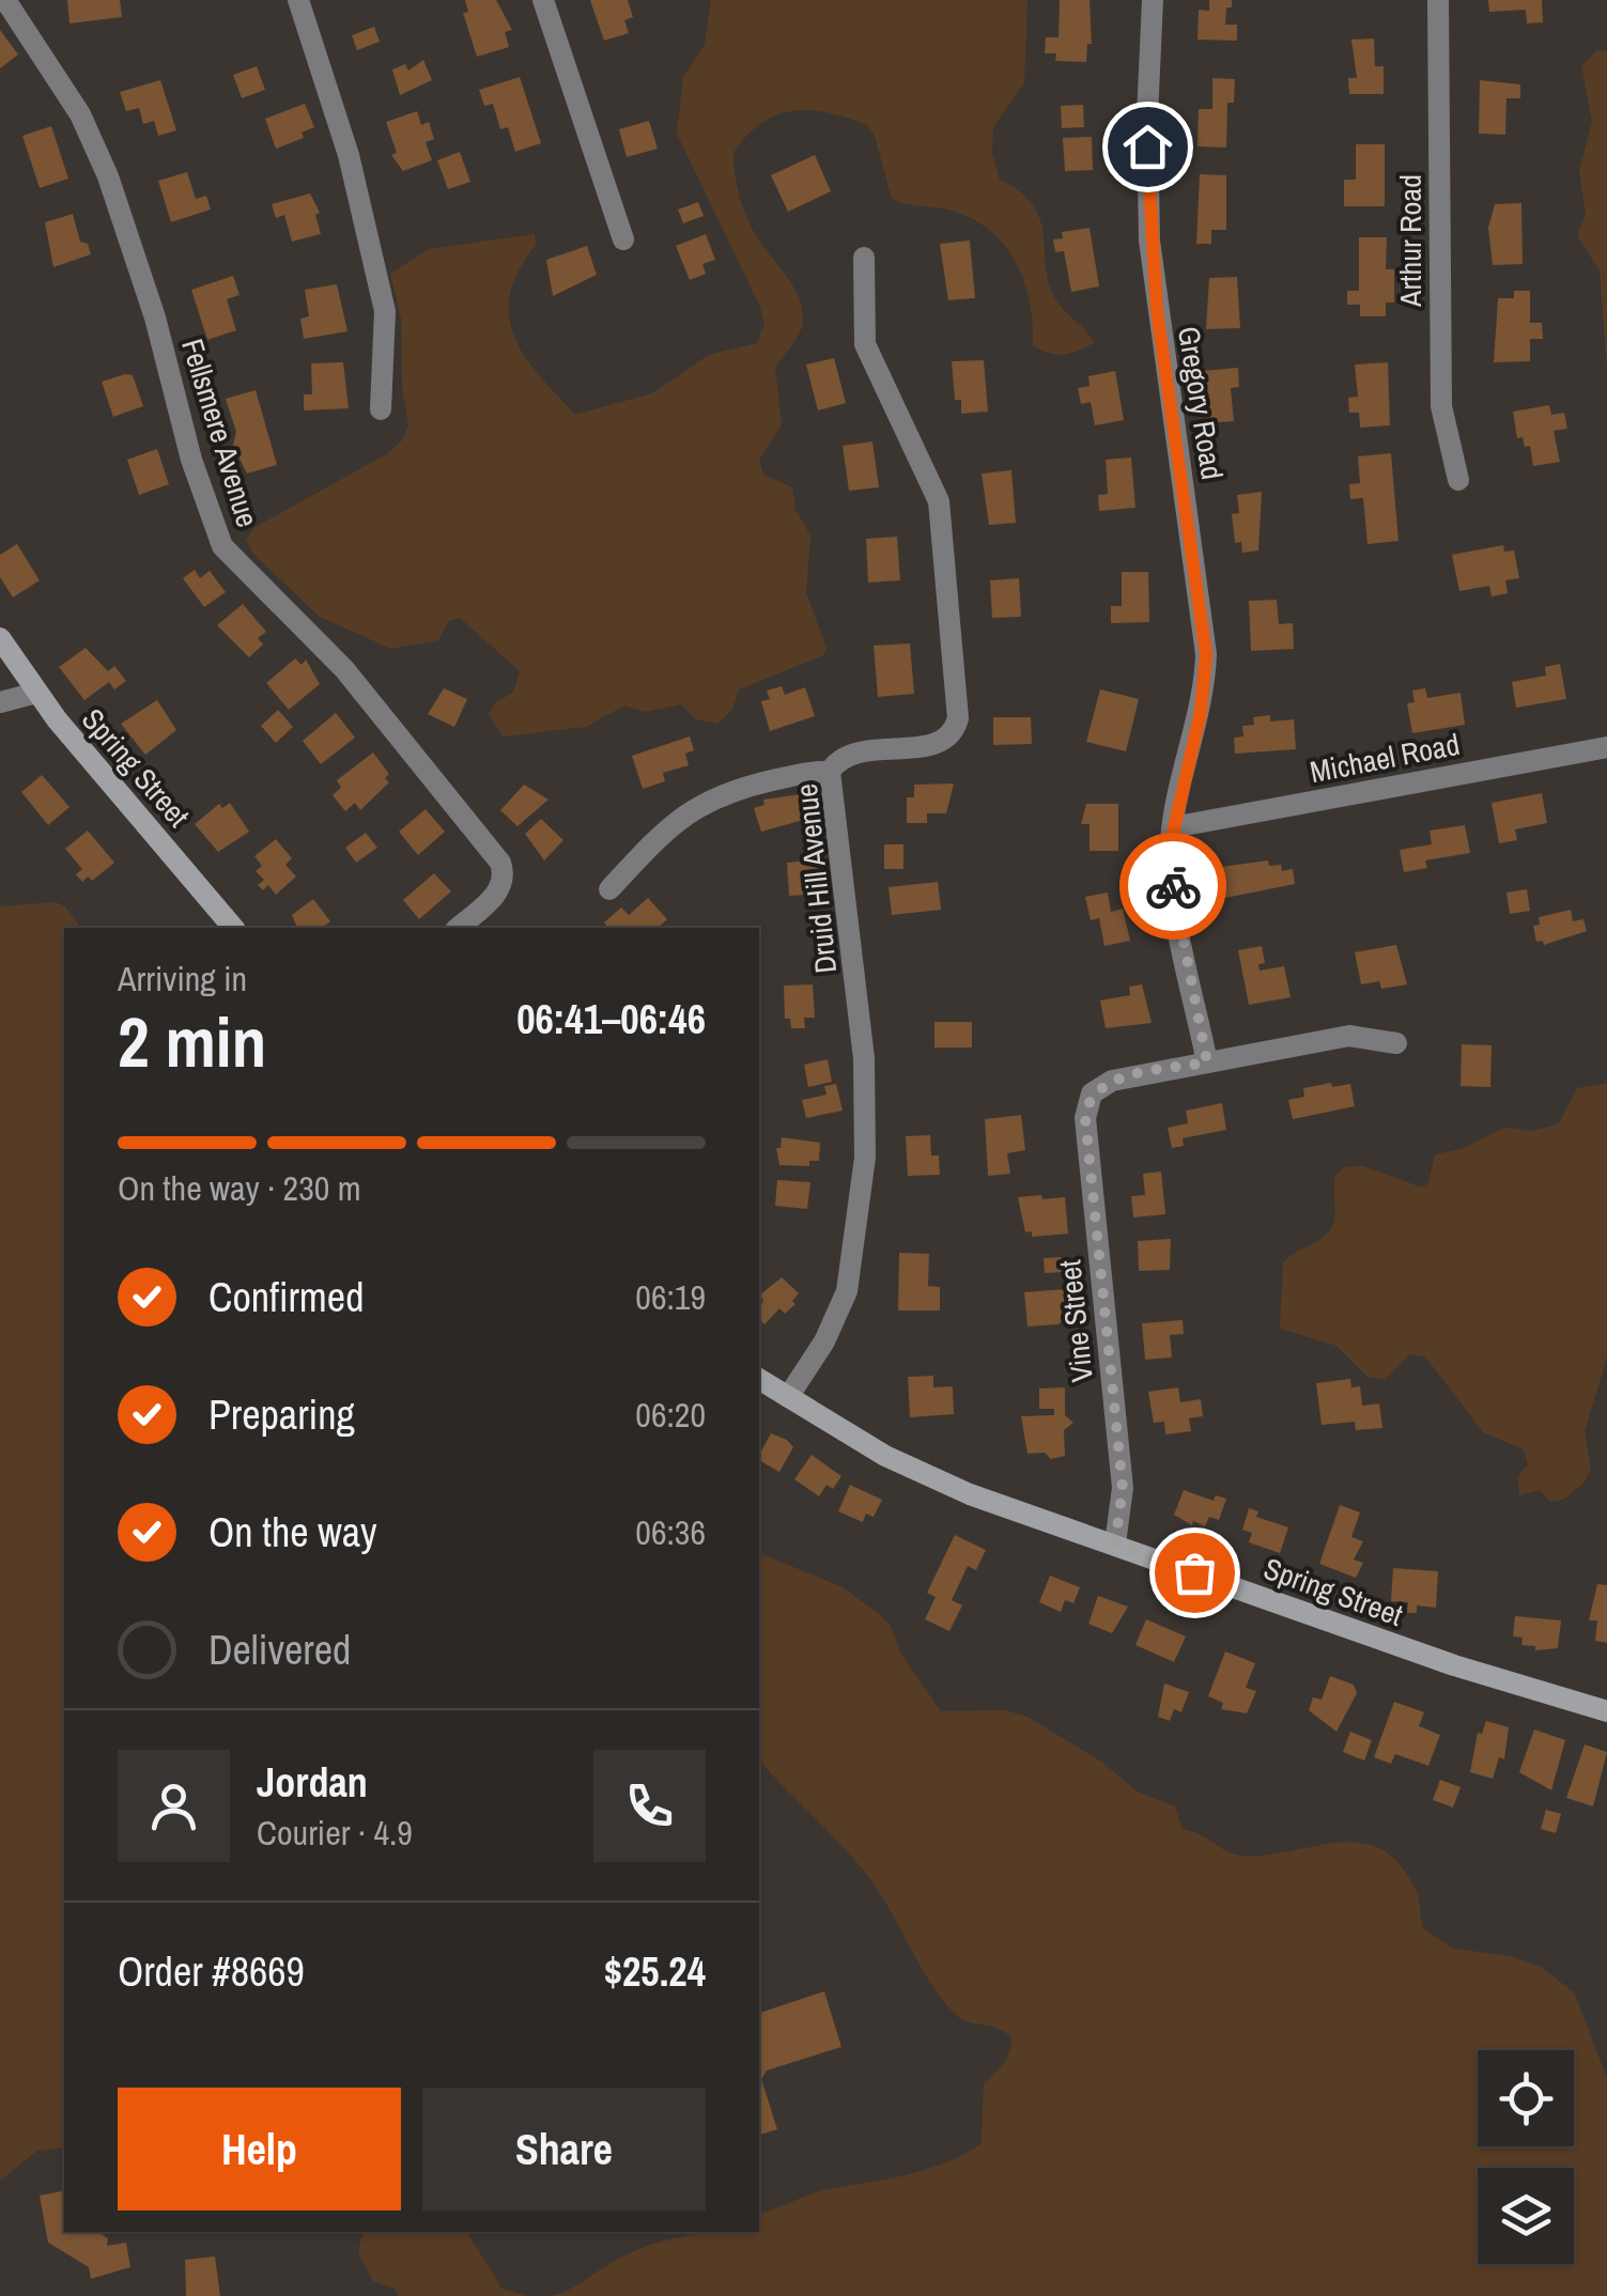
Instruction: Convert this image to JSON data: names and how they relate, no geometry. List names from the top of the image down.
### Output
{
  "streets": {
    "street": [
      "Arthur Road",
      "Gregory Road",
      "Fellsmere Avenue",
      "Michael Road",
      "Spring Street",
      "Druid Hill Avenue",
      "Vine Street"
    ]
  },
  "crossings": [
    ["Gregory Road", "Michael Road"],
    ["Gregory Road", "Vine Street"],
    ["Spring Street", "Druid Hill Avenue"],
    ["Spring Street", "Vine Street"]
  ],
  "page": {
    "heading": ["2 min", "Arriving in", "06:41–06:46"],
    "panel": [
      "Jordan",
      "Courier · 4.9",
      "Order #8669",
      "$25.24"
    ],
    "bar": "On the way · 230 m",
    "list": [
      ["Confirmed", "06:19"],
      ["Preparing", "06:20"],
      ["On the way", "06:36"],
      "Delivered"
    ],
    "buttons": ["Help", "Share"]
  }
}
